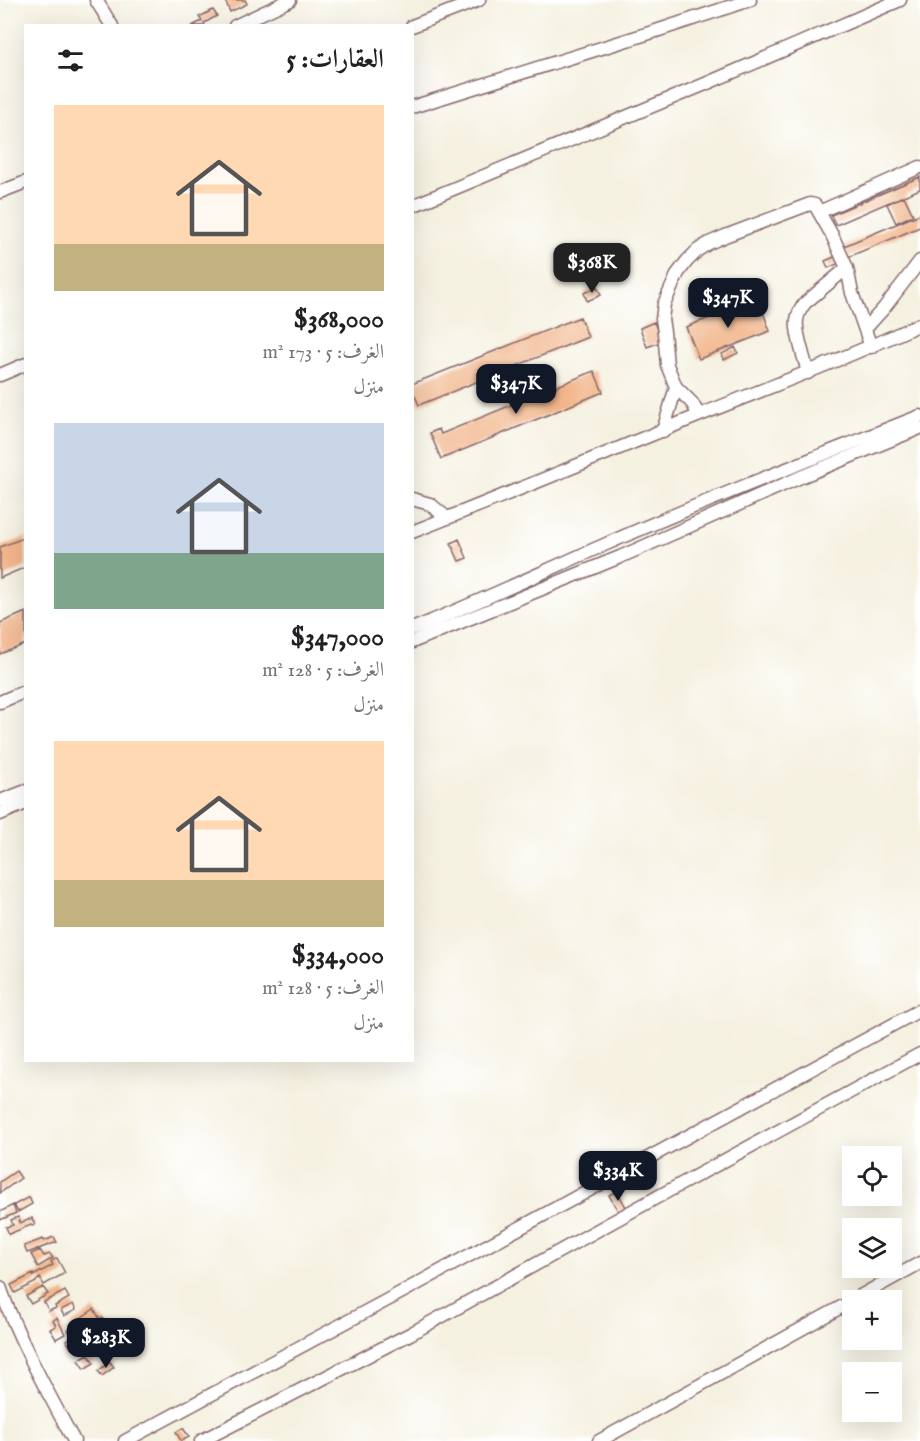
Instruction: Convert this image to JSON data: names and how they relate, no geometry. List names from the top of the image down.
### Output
{
  "page": {
    "heading": "العقارات: 5",
    "list": [
      {
        "name": "$368,000",
        "note": "الغرف: 5 · 173 m² · منزل"
      },
      {
        "name": "$347,000",
        "note": "الغرف: 5 · 128 m² · منزل"
      },
      {
        "name": "$334,000",
        "note": "الغرف: 5 · 128 m² · منزل"
      }
    ],
    "price": [
      "$368K",
      "$347K",
      "$347K",
      "$334K",
      "$283K"
    ],
    "map_buttons": ["+", "−"]
  }
}
